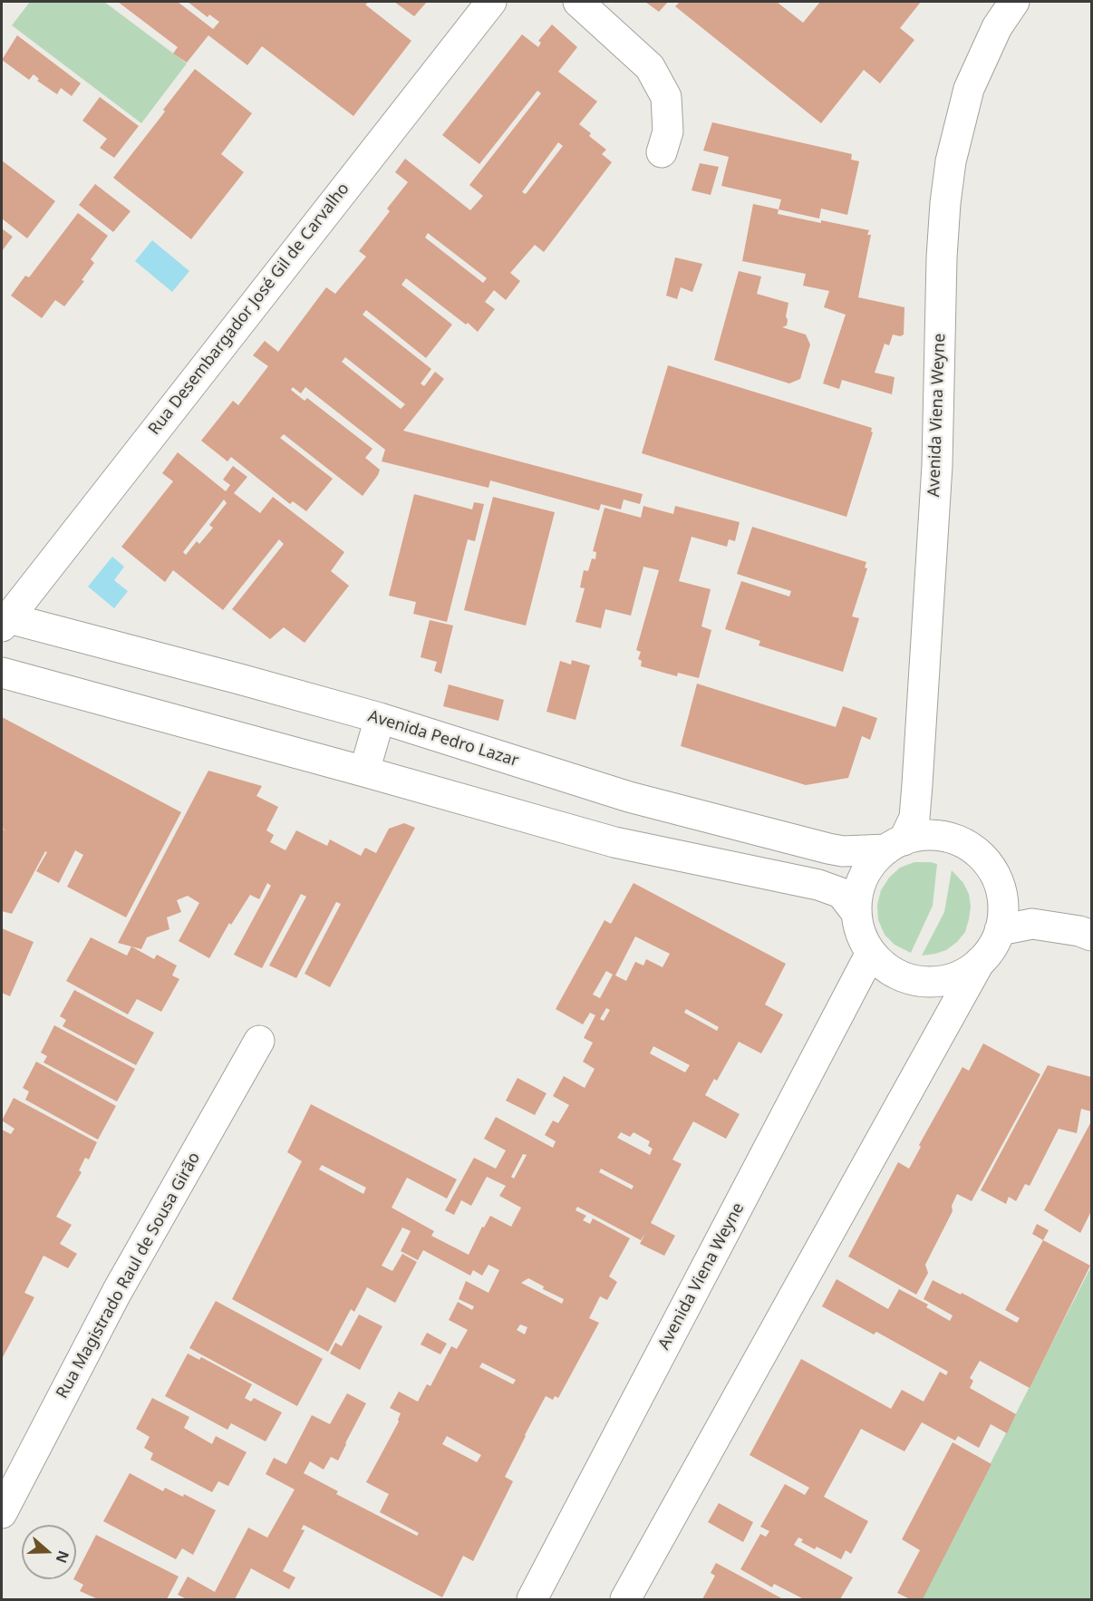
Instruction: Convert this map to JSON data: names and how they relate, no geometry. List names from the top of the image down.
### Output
{
  "streets": {
    "street": [
      "Rua Desembargador José Gil de Carvalho",
      "Avenida Viena Weyne",
      "Avenida Pedro Lazar",
      "Rua Magistrado Raul de Sousa Girão"
    ]
  },
  "crossings": [
    ["Rua Desembargador José Gil de Carvalho", "Avenida Pedro Lazar"],
    ["Avenida Viena Weyne", "Avenida Pedro Lazar"]
  ],
  "north": "right"
}
